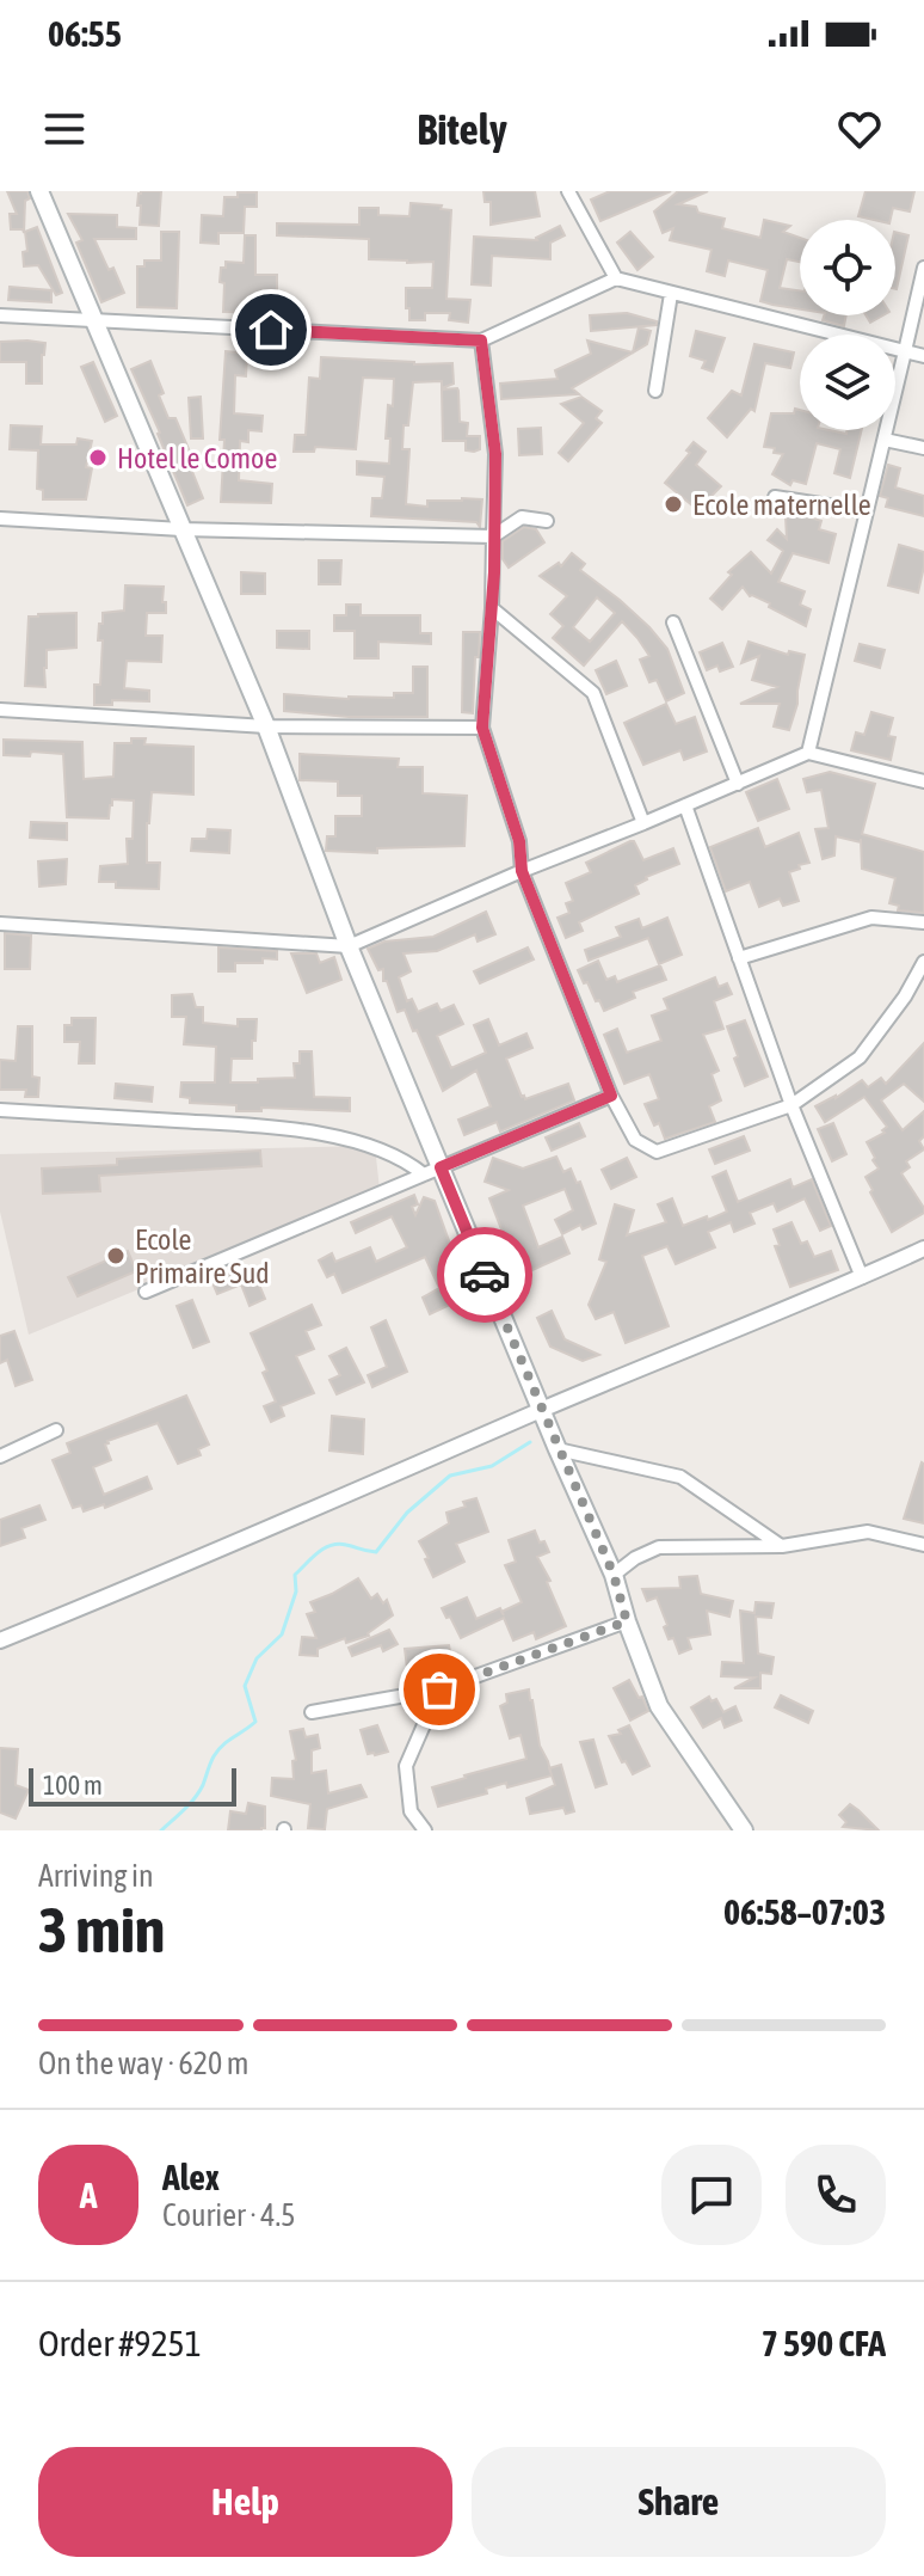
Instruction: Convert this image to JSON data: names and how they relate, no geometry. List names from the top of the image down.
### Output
{
  "places": ["Hotel le Comoe", "Ecole maternelle", "Ecole Primaire Sud"],
  "scale_bar": "100 m",
  "page": {
    "status": "06:55",
    "header": "Bitely",
    "scale": "100 m",
    "heading": ["3 min", "Arriving in", "06:58–07:03"],
    "panel": [
      "Alex",
      "Courier · 4.5",
      "Order #9251",
      "7 590 CFA"
    ],
    "bar": "On the way · 620 m",
    "round": "A",
    "buttons": ["Help", "Share"]
  }
}
